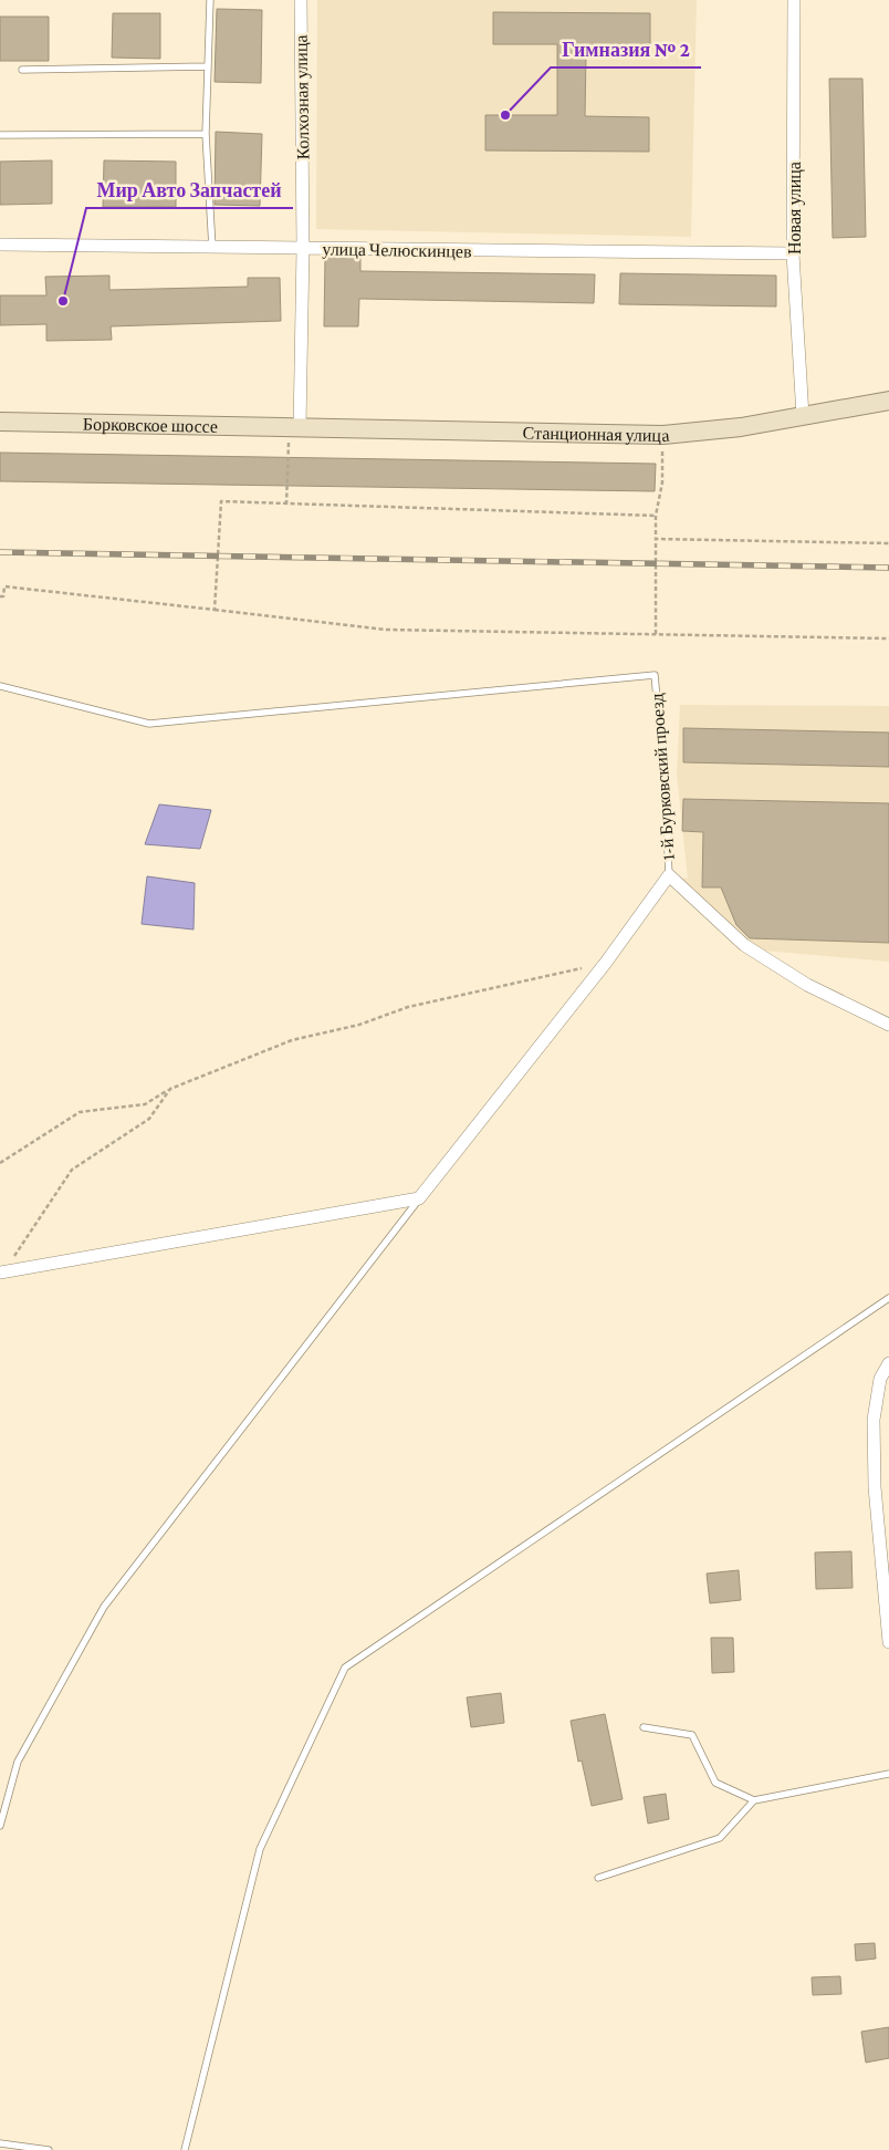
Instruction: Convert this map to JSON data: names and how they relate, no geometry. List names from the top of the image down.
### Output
{
  "streets": {
    "main road": ["Борковское шоссе", "Станционная улица"],
    "street": [
      "Колхозная улица",
      "Новая улица",
      "улица Челюскинцев",
      "1-й Бурковский проезд"
    ]
  },
  "crossings": [
    ["Колхозная улица", "улица Челюскинцев"],
    ["Колхозная улица", "Борковское шоссе"],
    ["Колхозная улица", "Станционная улица"],
    ["Новая улица", "улица Челюскинцев"],
    ["Новая улица", "Станционная улица"],
    ["Борковское шоссе", "Станционная улица"]
  ],
  "places": ["Гимназия № 2", "Мир Авто Запчастей"]
}
